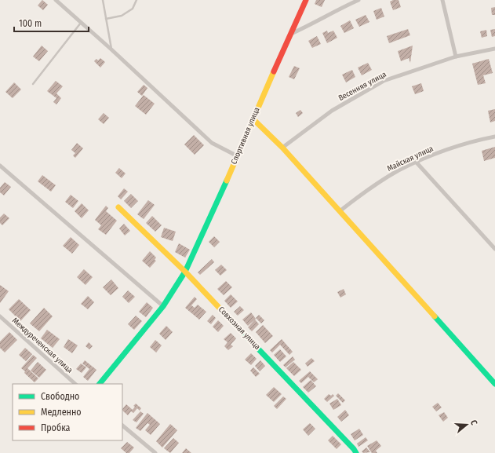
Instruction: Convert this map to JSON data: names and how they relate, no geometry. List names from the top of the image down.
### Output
{
  "streets": {
    "street": [
      "Весенняя улица",
      "Спортивная улица",
      "Майская улица",
      "Совхозная улица",
      "Междуреченская улица"
    ]
  },
  "crossings": [
    ["Спортивная улица", "Совхозная улица"]
  ],
  "legend": ["Свободно", "Медленно", "Пробка"],
  "scale_bar": "100 m",
  "north": "right"
}
